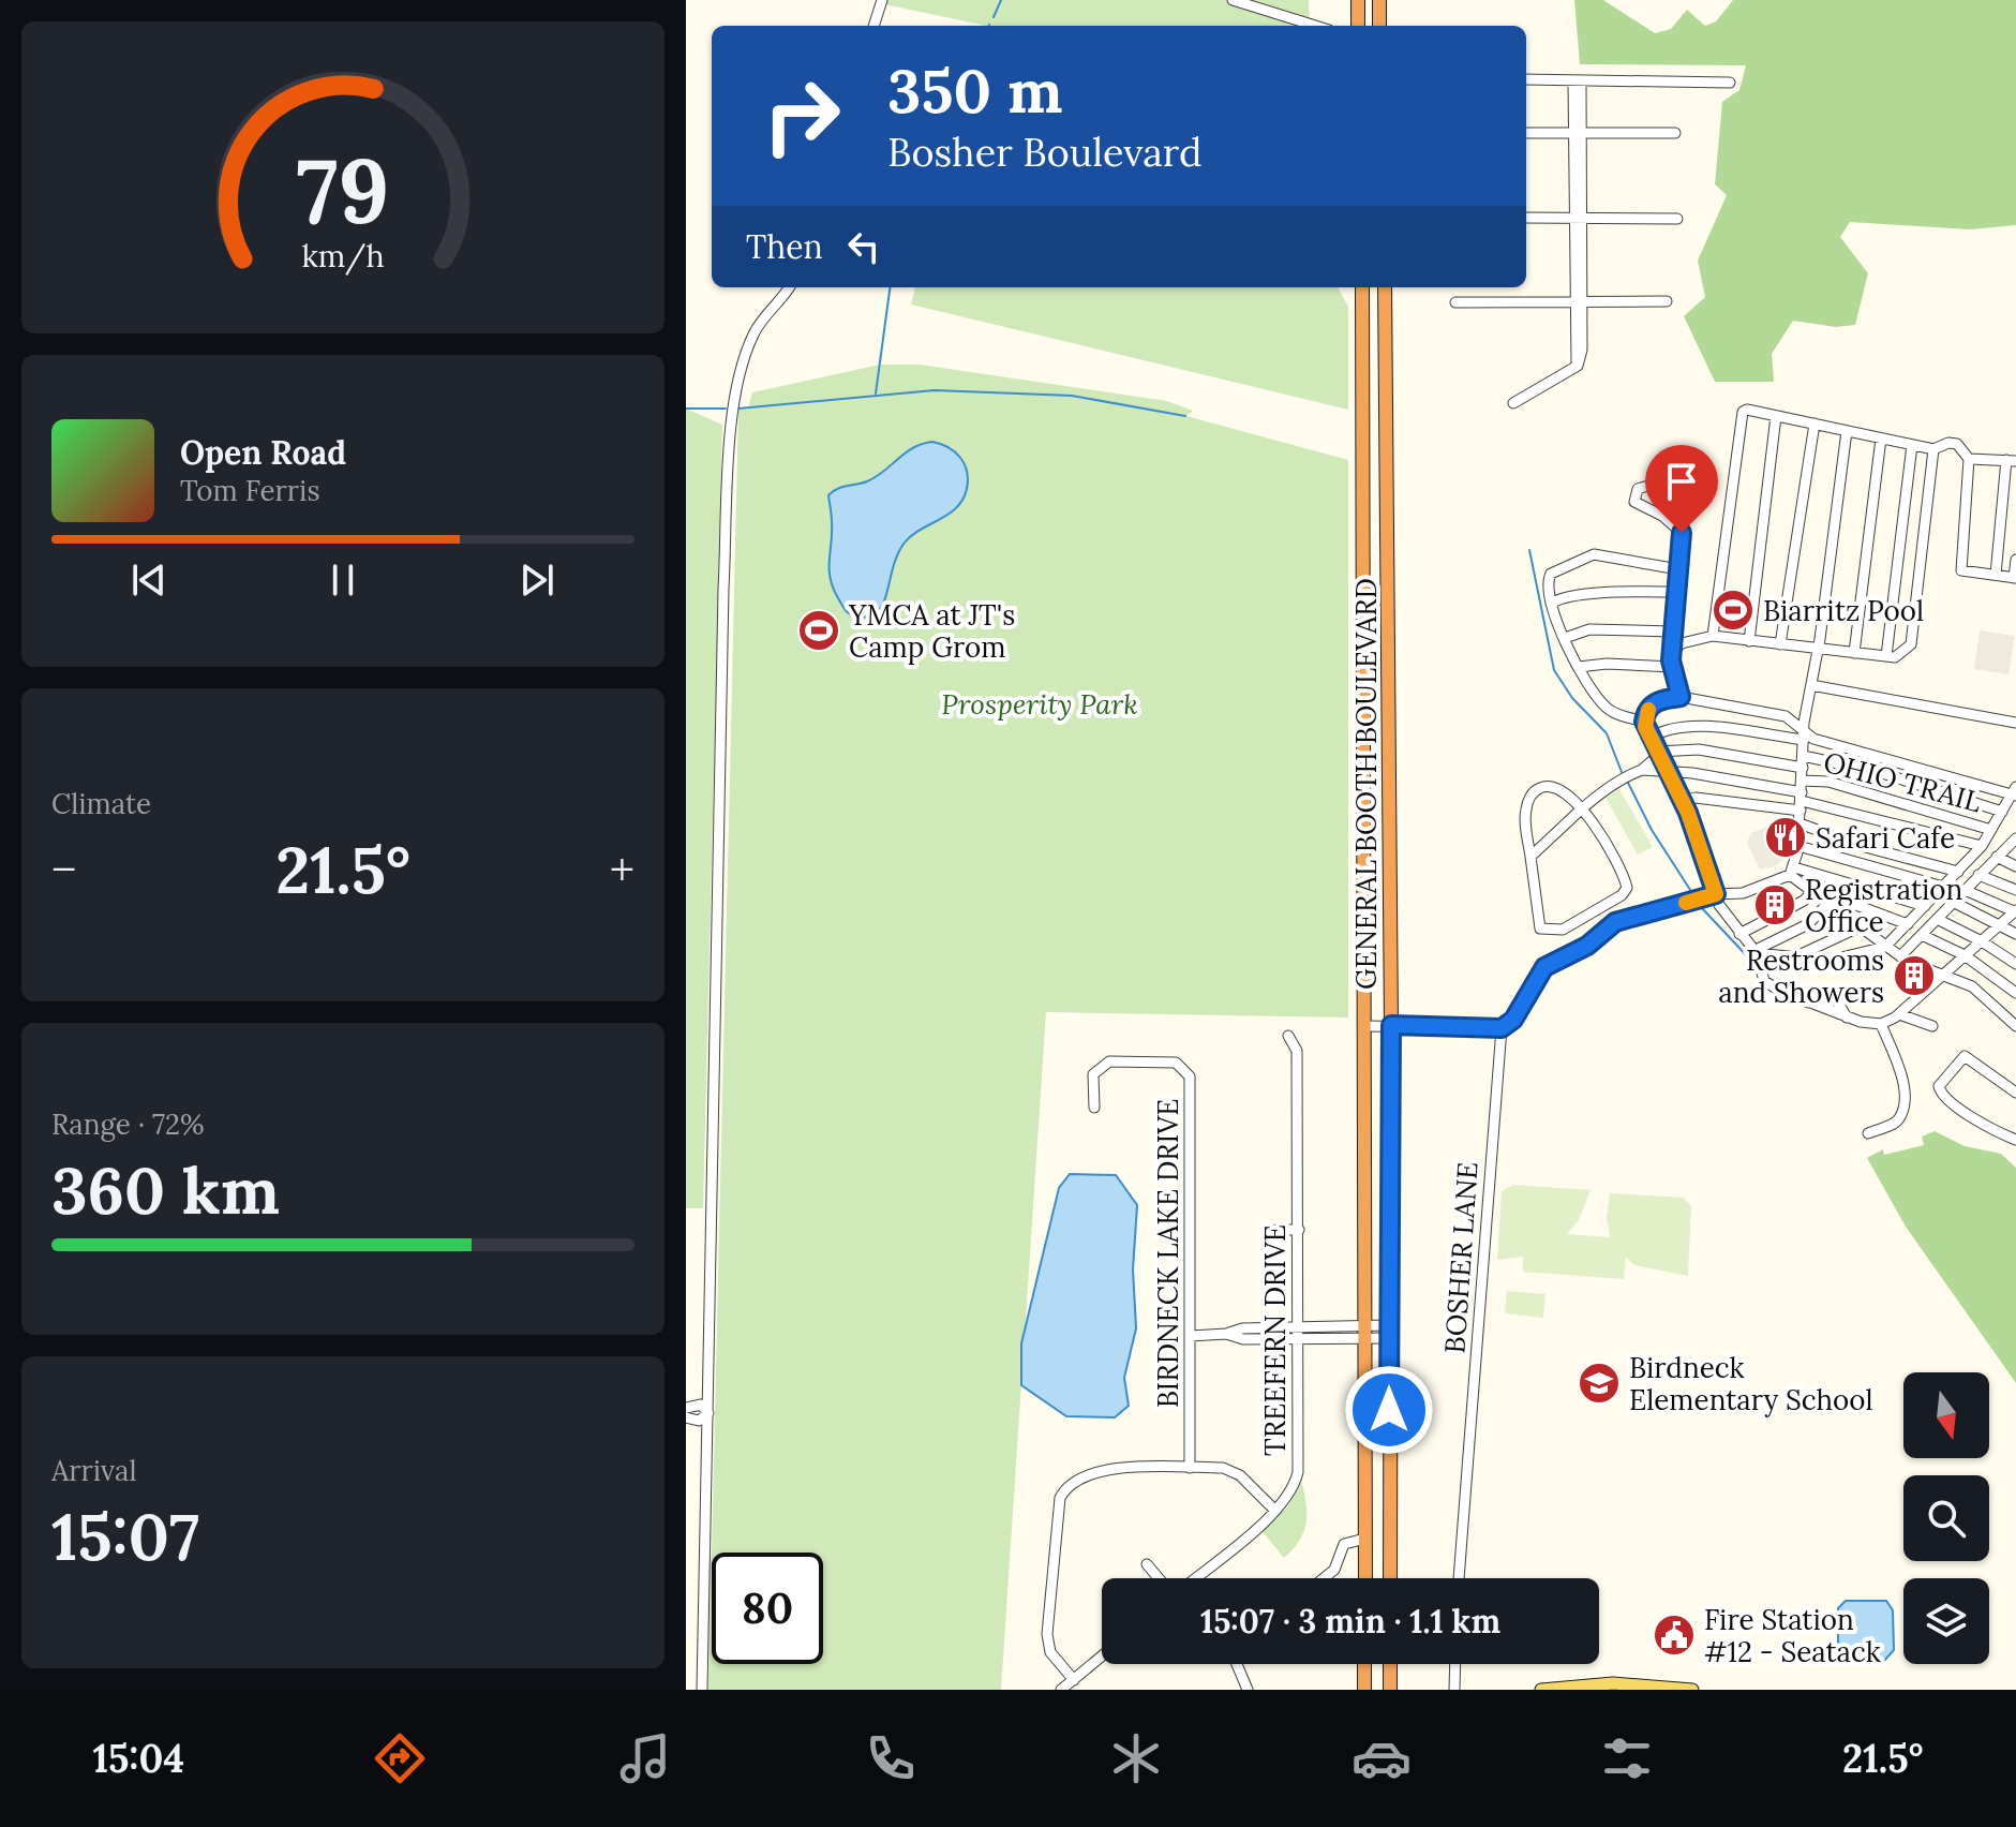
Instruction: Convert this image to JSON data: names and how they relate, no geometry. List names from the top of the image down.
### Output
{
  "streets": {
    "highway": ["GENERAL BOOTH BOULEVARD"],
    "street": [
      "OHIO TRAIL",
      "BIRDNECK LAKE DRIVE",
      "BOSHER LANE",
      "TREEFERN DRIVE"
    ]
  },
  "parks": ["Prosperity Park"],
  "places": {
    "sports": ["Biarritz Pool", "YMCA at JT's Camp Grom"],
    "restaurant": ["Safari Cafe"],
    "building": ["Registration Office", "Restrooms and Showers"],
    "school or university": ["Birdneck Elementary School"],
    "public building": ["Fire Station #12 - Seatack"]
  },
  "north": "bottom",
  "page": {
    "turn": ["350 m", "Bosher Boulevard"],
    "then": "Then",
    "song": ["Open Road", "Tom Ferris"],
    "tile": [
      "Climate",
      ["Range · 72%", "360 km"],
      ["Arrival", "15:07"]
    ],
    "heat": ["−", "21.5°", "+"],
    "limit": "80",
    "trip": "15:07 · 3 min · 1.1 km",
    "tabs": ["15:04", "21.5°"],
    "gauge": ["79", "km/h"]
  }
}
